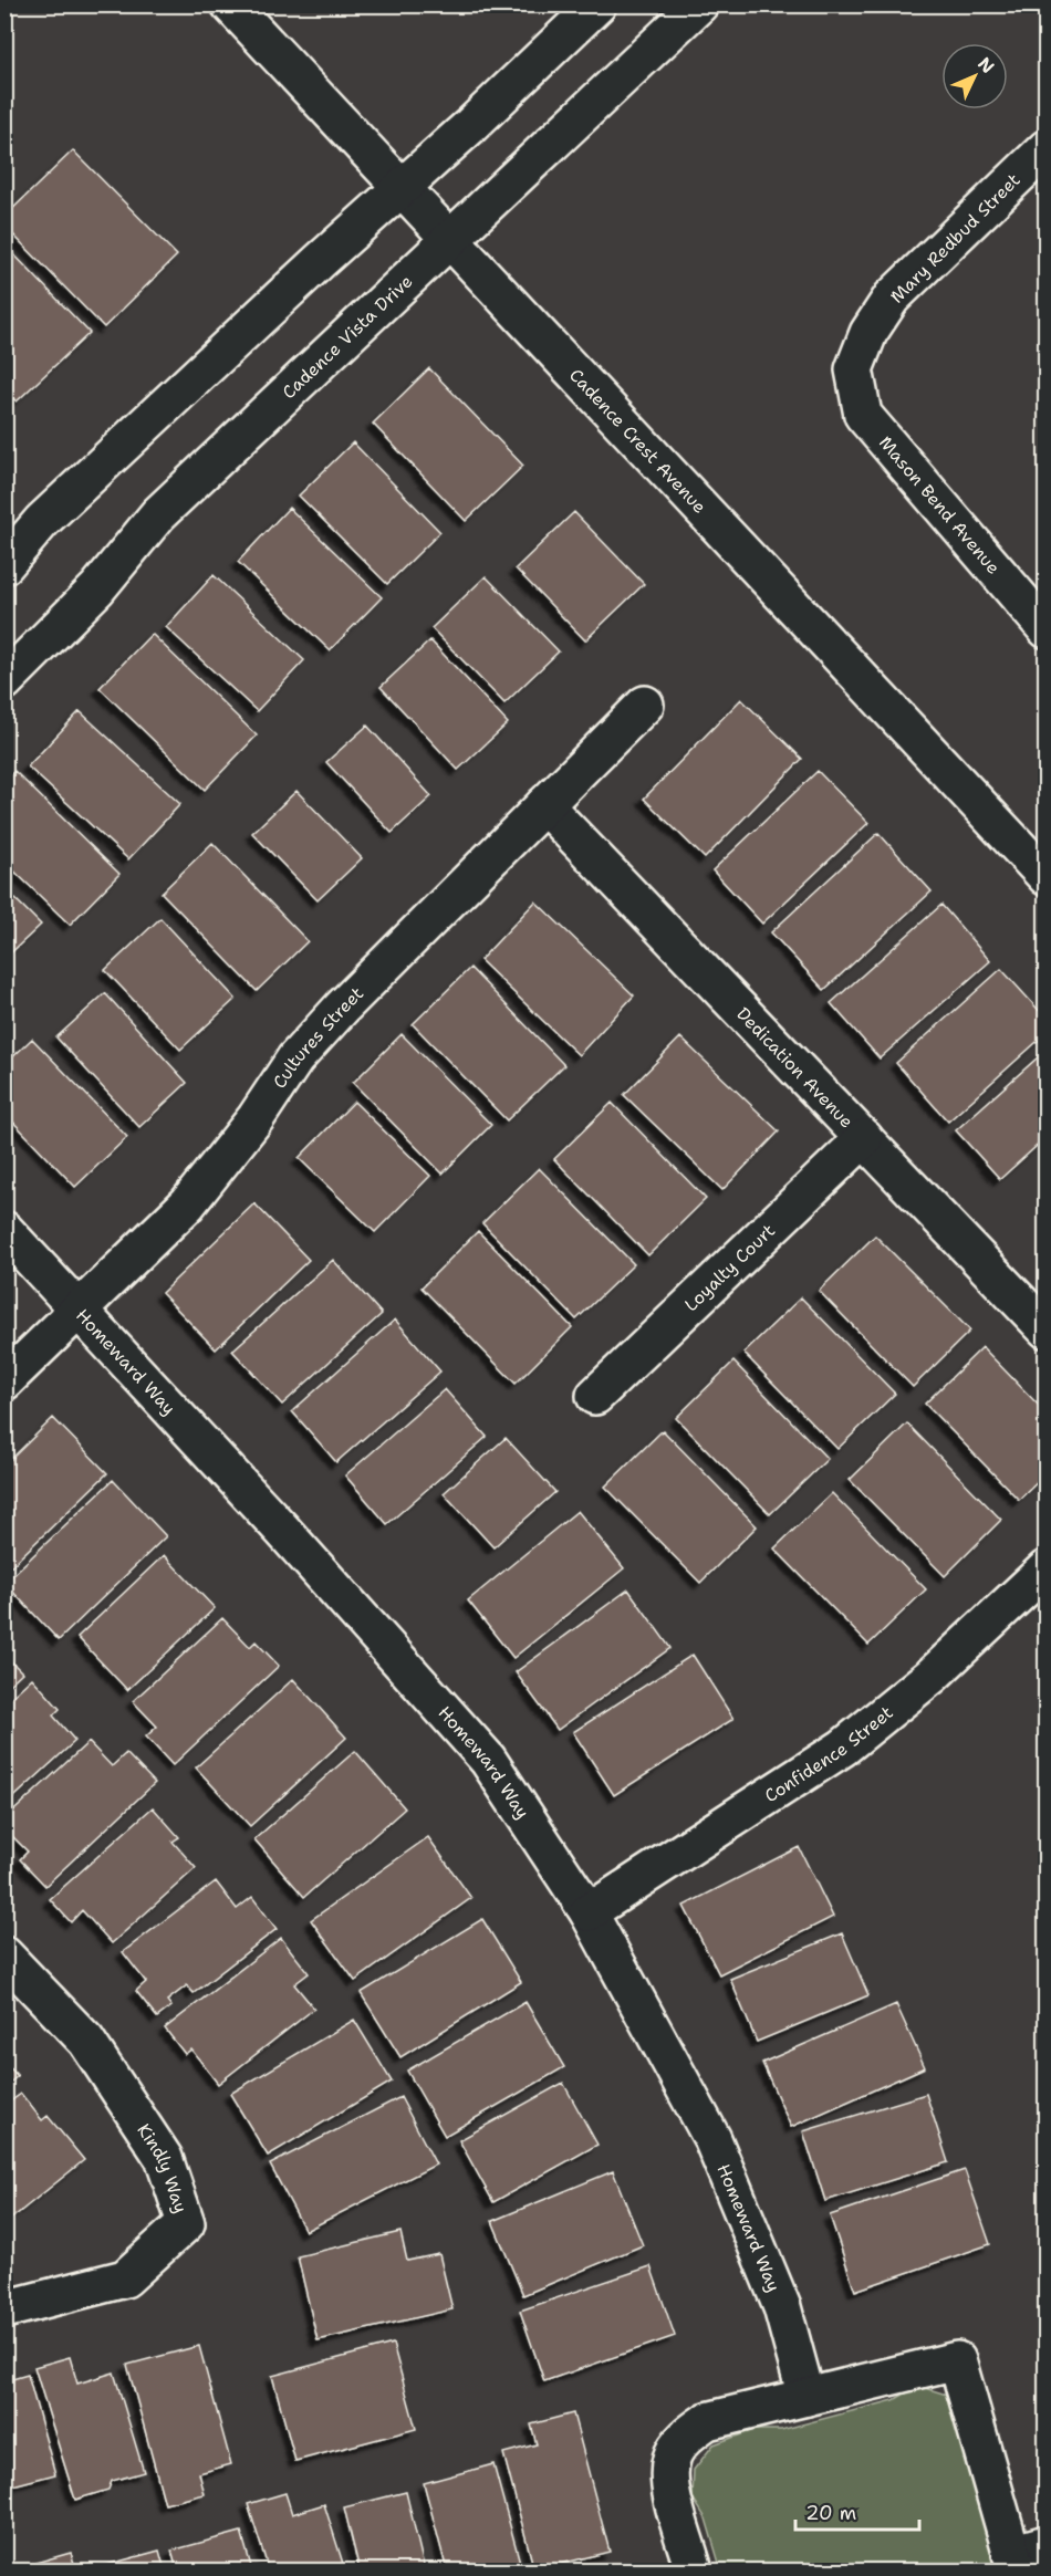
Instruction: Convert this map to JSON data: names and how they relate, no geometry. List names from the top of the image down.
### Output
{
  "streets": {
    "street": [
      "Mary Redbud Street",
      "Cadence Vista Drive",
      "Cadence Crest Avenue",
      "Mason Bend Avenue",
      "Cultures Street",
      "Dedication Avenue",
      "Loyalty Court",
      "Homeward Way",
      "Confidence Street",
      "Kindly Way"
    ]
  },
  "crossings": [
    ["Mary Redbud Street", "Mason Bend Avenue"],
    ["Cadence Vista Drive", "Cadence Crest Avenue"],
    ["Cultures Street", "Dedication Avenue"],
    ["Cultures Street", "Homeward Way"],
    ["Dedication Avenue", "Loyalty Court"],
    ["Homeward Way", "Confidence Street"]
  ],
  "scale_bar": "20 m",
  "north": "top right"
}
